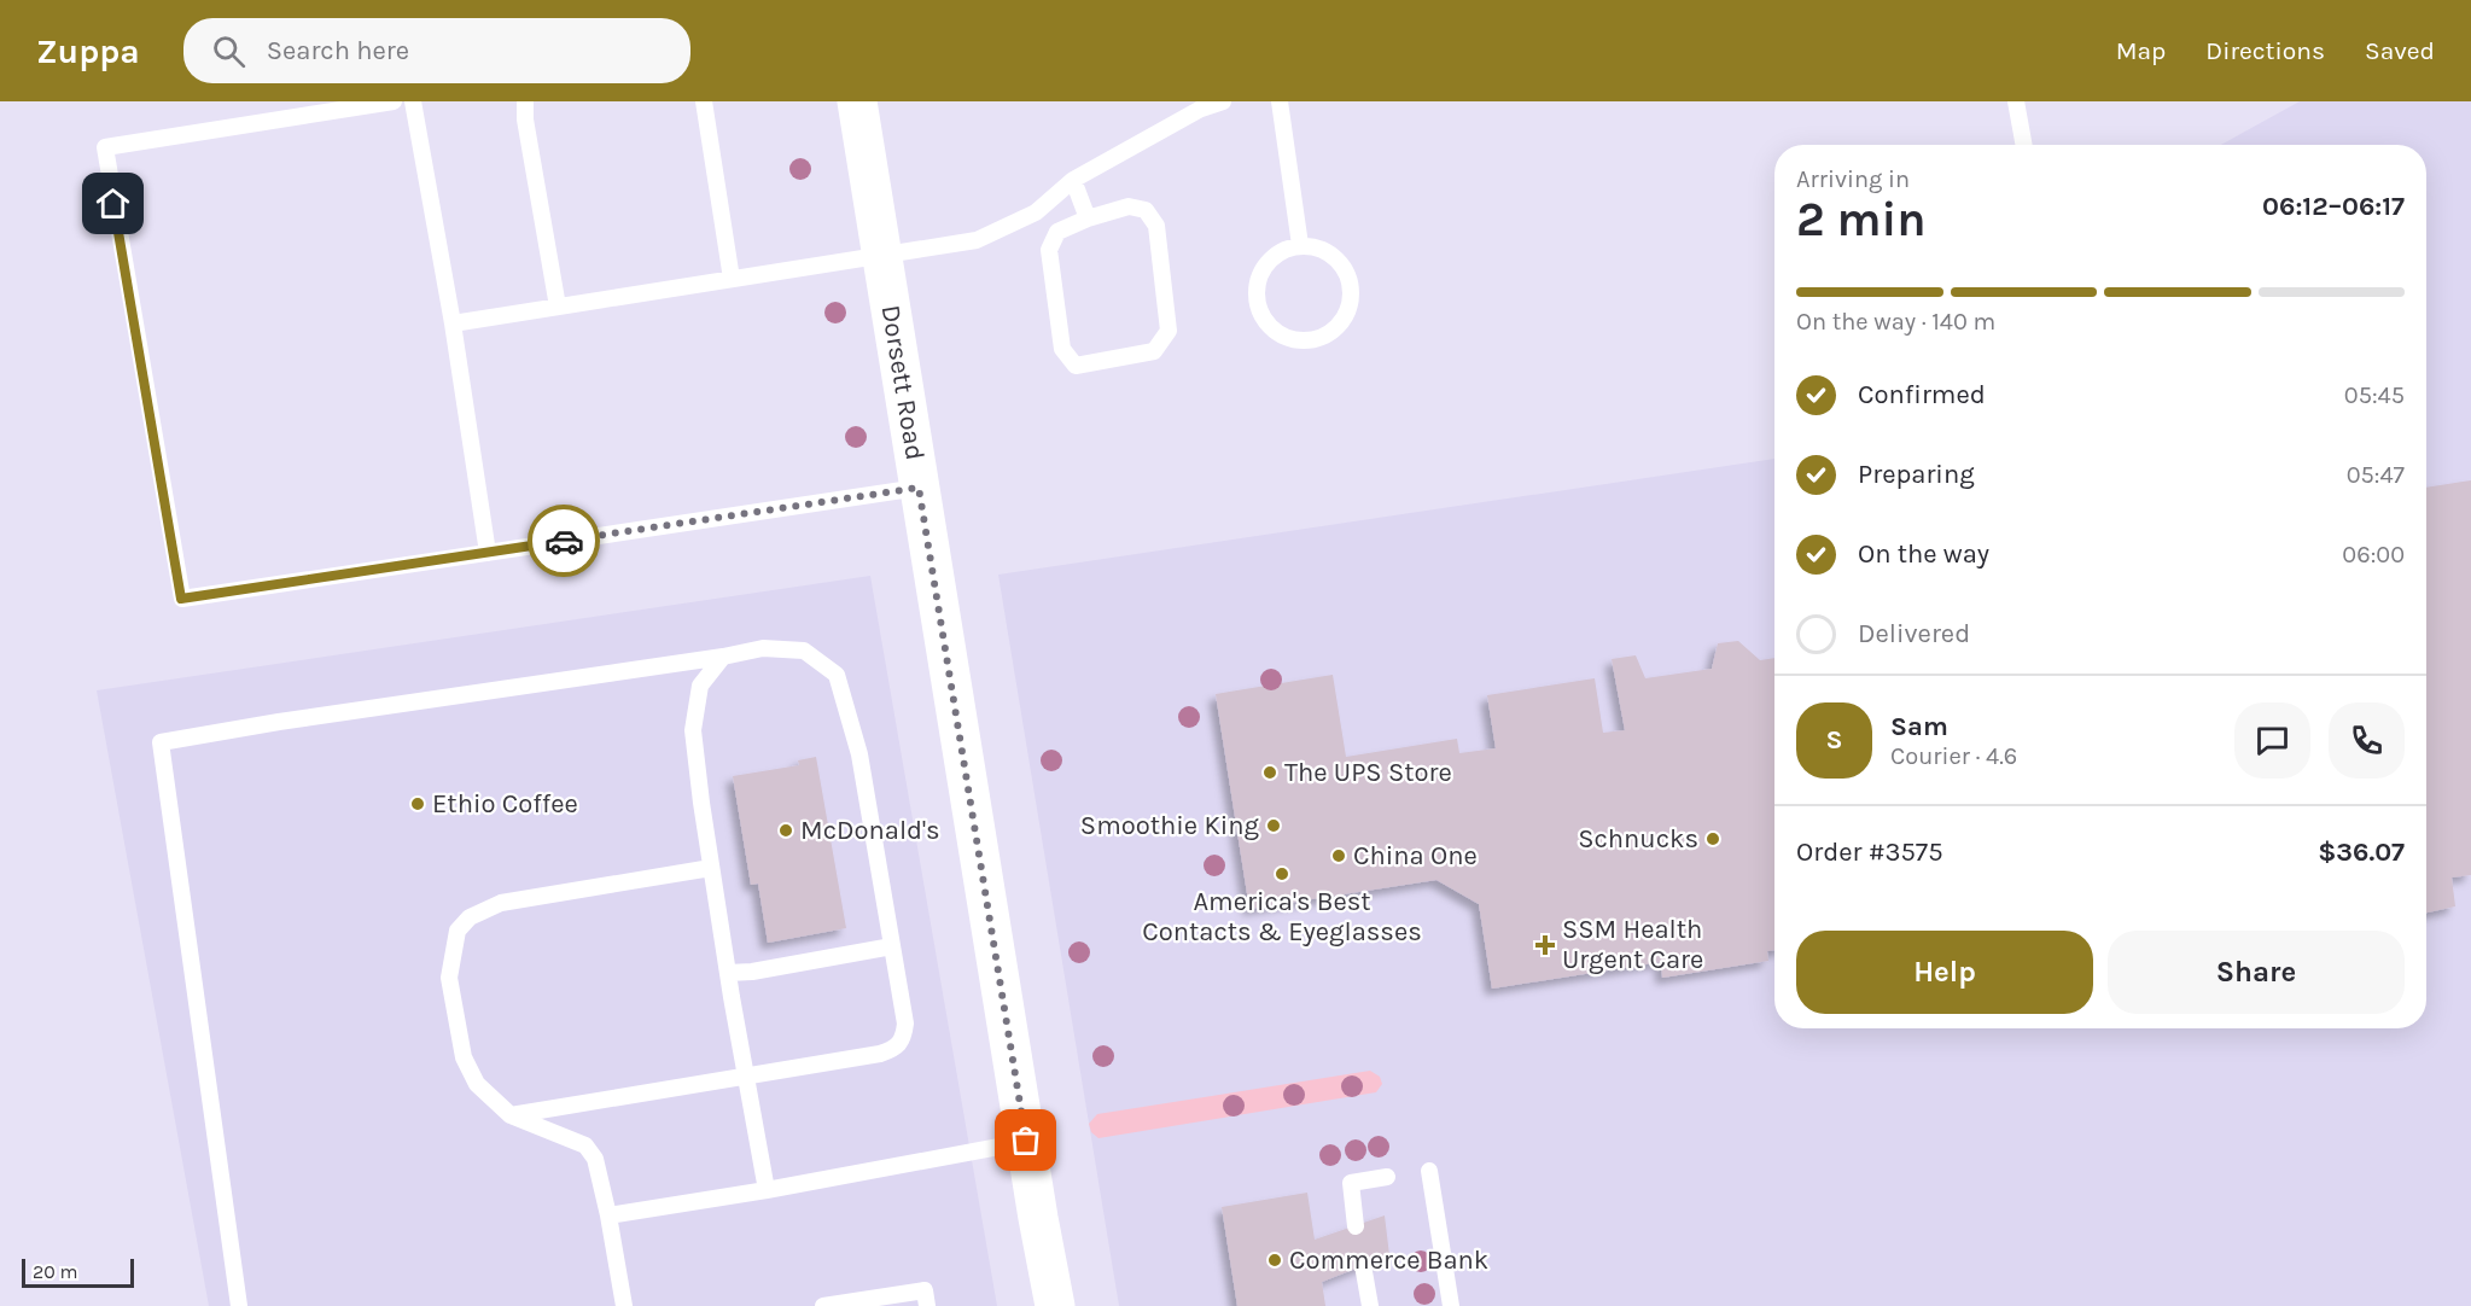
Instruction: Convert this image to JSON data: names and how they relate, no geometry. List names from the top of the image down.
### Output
{
  "streets": {
    "main road": ["Dorsett Road"]
  },
  "places": {
    "other": [
      "The UPS Store",
      "Ethio Coffee",
      "Smoothie King",
      "McDonald's",
      "Schnucks",
      "China One",
      "America's Best Contacts & Eyeglasses",
      "Commerce Bank"
    ],
    "health": ["SSM Health Urgent Care"]
  },
  "scale_bar": "20 m",
  "page": {
    "header": "Zuppa",
    "search": "Search here",
    "nav": ["Map", "Directions", "Saved"],
    "heading": ["2 min", "Arriving in", "06:12–06:17"],
    "panel": [
      "Sam",
      "Courier · 4.6",
      "Order #3575",
      "$36.07"
    ],
    "bar": "On the way · 140 m",
    "list": [
      ["Confirmed", "05:45"],
      ["Preparing", "05:47"],
      ["On the way", "06:00"],
      "Delivered"
    ],
    "round": "S",
    "buttons": ["Help", "Share"],
    "scale": "20 m"
  }
}
